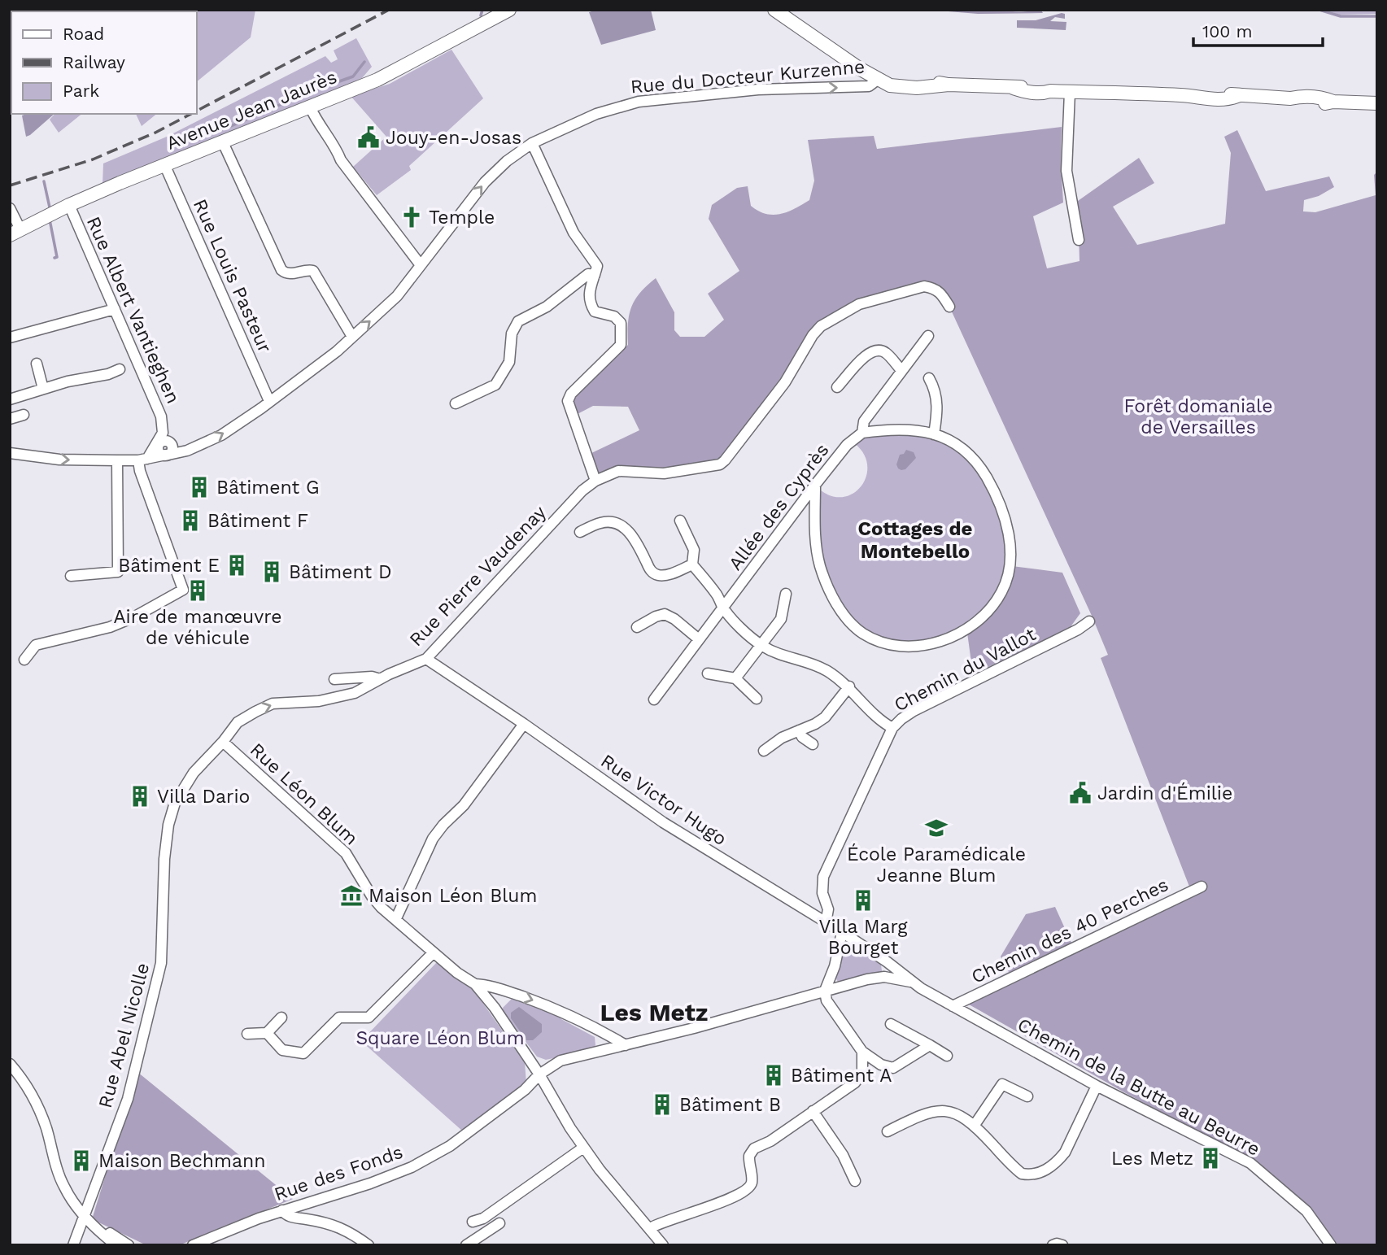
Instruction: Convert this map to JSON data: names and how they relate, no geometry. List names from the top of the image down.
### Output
{
  "streets": {
    "main road": ["Avenue Jean Jaurès"],
    "street": [
      "Rue du Docteur Kurzenne",
      "Rue Louis Pasteur",
      "Rue Albert Vantieghen",
      "Allée des Cyprès",
      "Rue Pierre Vaudenay",
      "Chemin du Vallot",
      "Rue Léon Blum",
      "Rue Victor Hugo",
      "Chemin des 40 Perches",
      "Rue Abel Nicolle",
      "Chemin de la Butte au Beurre",
      "Rue des Fonds"
    ]
  },
  "crossings": [
    ["Rue du Docteur Kurzenne", "Rue Louis Pasteur"],
    ["Rue du Docteur Kurzenne", "Rue Albert Vantieghen"],
    ["Avenue Jean Jaurès", "Rue Louis Pasteur"],
    ["Avenue Jean Jaurès", "Rue Albert Vantieghen"],
    ["Rue Pierre Vaudenay", "Rue Léon Blum"],
    ["Rue Pierre Vaudenay", "Rue Victor Hugo"],
    ["Rue Pierre Vaudenay", "Rue Abel Nicolle"],
    ["Chemin du Vallot", "Rue Victor Hugo"],
    ["Rue Léon Blum", "Rue Abel Nicolle"],
    ["Rue Léon Blum", "Rue des Fonds"],
    ["Rue Victor Hugo", "Chemin de la Butte au Beurre"],
    ["Chemin des 40 Perches", "Chemin de la Butte au Beurre"],
    ["Chemin de la Butte au Beurre", "Rue des Fonds"]
  ],
  "one_way": ["Rue du Docteur Kurzenne", "Rue Pierre Vaudenay"],
  "districts": ["Cottages de Montebello", "Les Metz"],
  "parks": ["Forêt domaniale de Versailles", "Square Léon Blum"],
  "places": {
    "public building": ["Jouy-en-Josas", "Jardin d'Émilie"],
    "church": ["Temple"],
    "building": [
      "Bâtiment G",
      "Bâtiment F",
      "Bâtiment E",
      "Bâtiment D",
      "Aire de manœuvre de véhicule",
      "Villa Dario",
      "Villa Marg Bourget",
      "Bâtiment A",
      "Bâtiment B",
      "Les Metz",
      "Maison Bechmann"
    ],
    "school or university": ["École Paramédicale Jeanne Blum"],
    "museum": ["Maison Léon Blum"]
  },
  "legend": ["Road", "Railway", "Park"],
  "scale_bar": "100 m"
}
